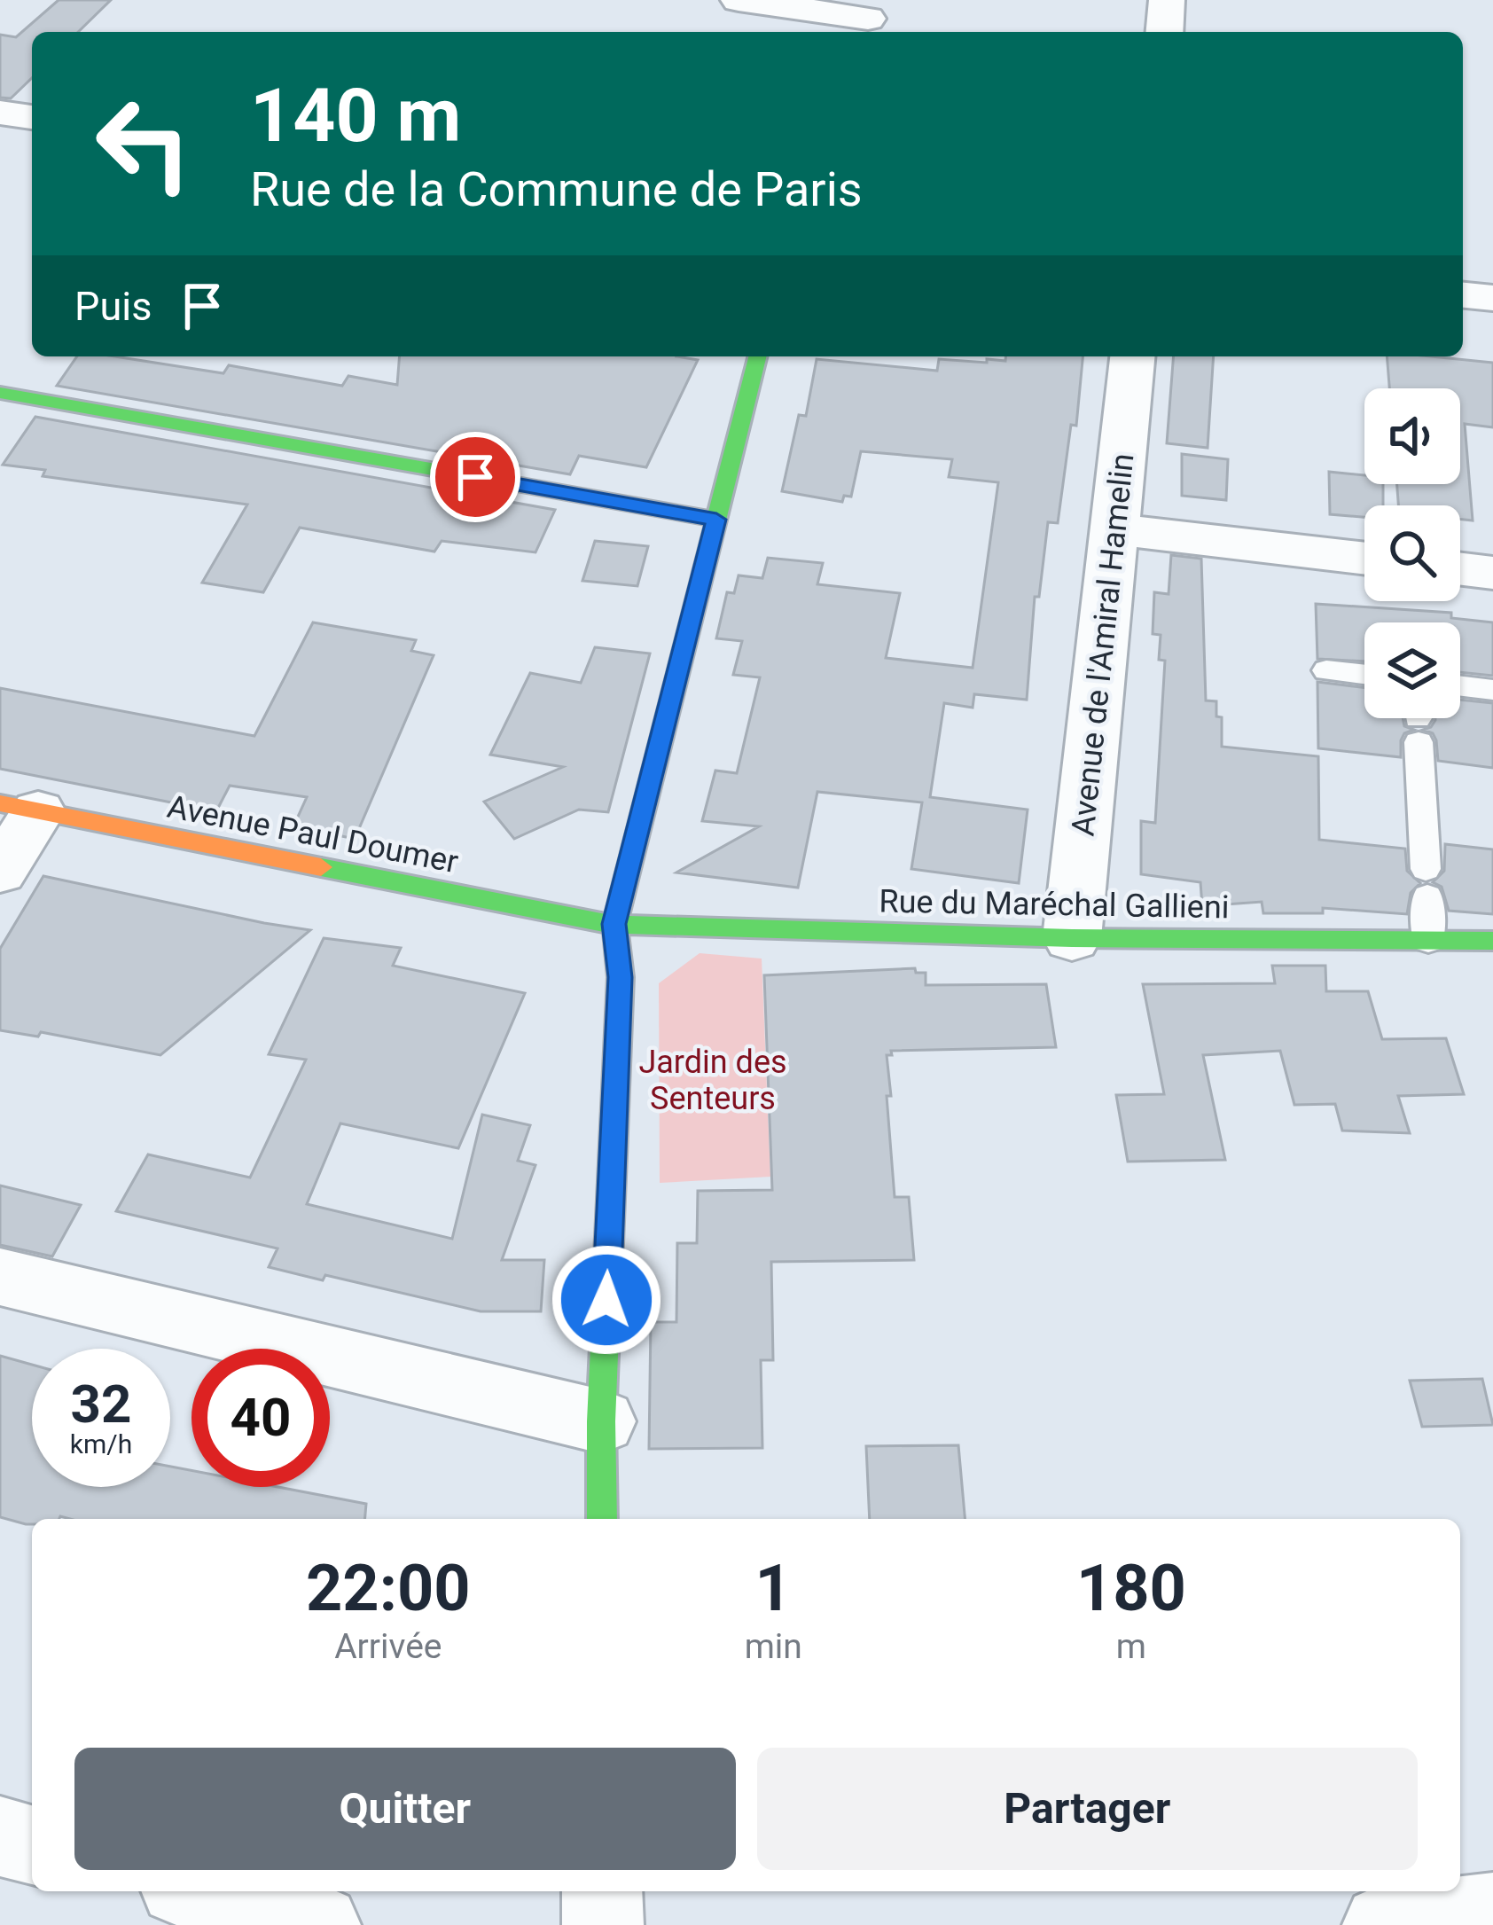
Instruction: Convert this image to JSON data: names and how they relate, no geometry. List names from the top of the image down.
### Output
{
  "streets": {
    "street": ["Avenue de l'Amiral Hamelin", "Avenue Paul Doumer", "Rue du Maréchal Gallieni"]
  },
  "crossings": [
    ["Avenue de l'Amiral Hamelin", "Rue du Maréchal Gallieni"],
    ["Avenue Paul Doumer", "Rue du Maréchal Gallieni"]
  ],
  "parks": ["Jardin des Senteurs"],
  "page": {
    "turn": ["140 m", "Rue de la Commune de Paris"],
    "then": "Puis",
    "speed": "32 km/h",
    "limit": "40",
    "eta": [
      "22:00",
      "Arrivée",
      "1",
      "min",
      "180",
      "m"
    ],
    "buttons": ["Quitter", "Partager"]
  }
}
